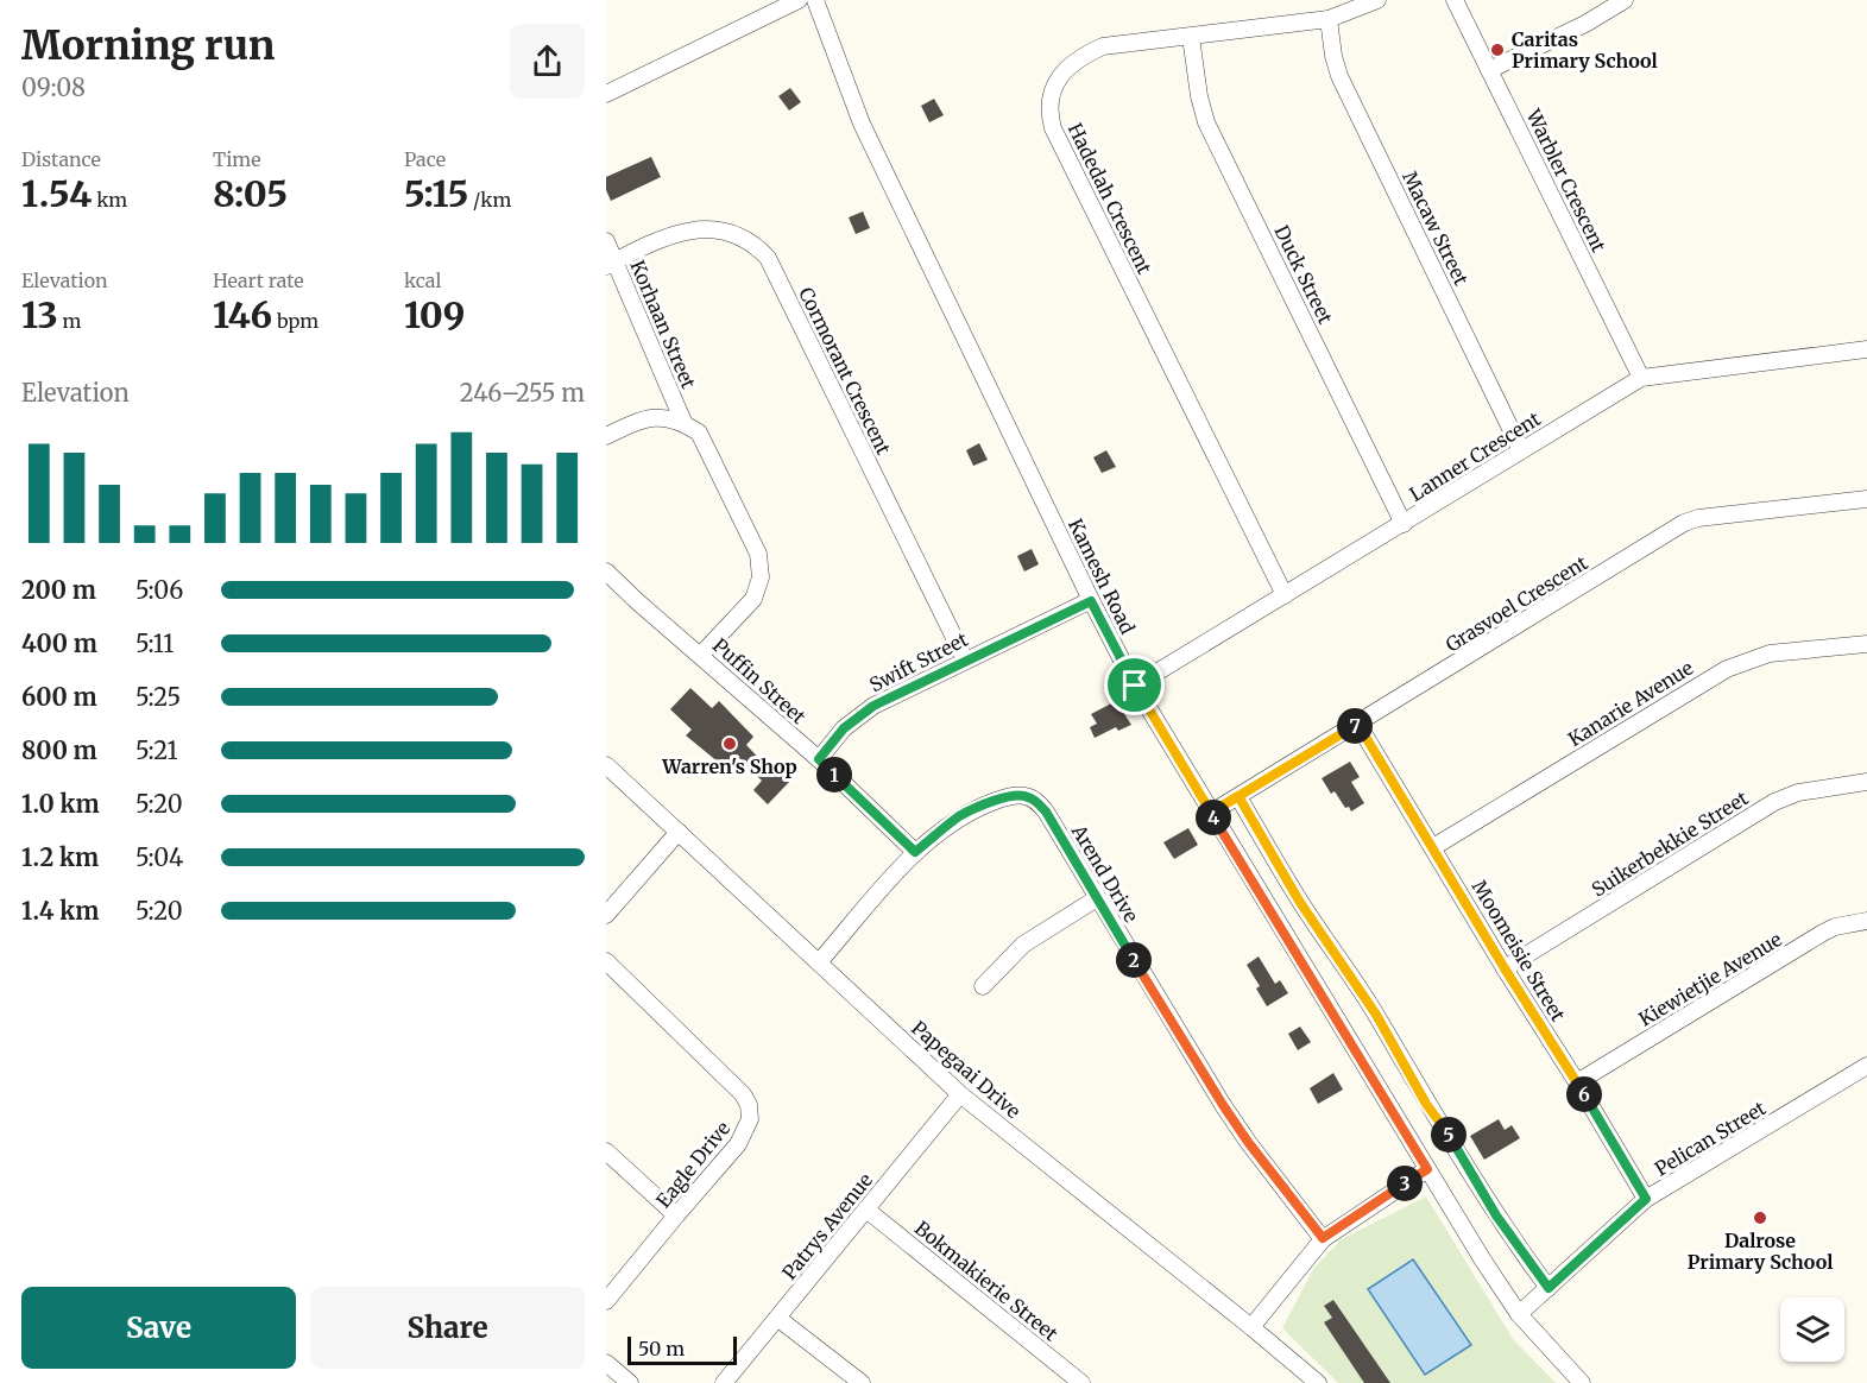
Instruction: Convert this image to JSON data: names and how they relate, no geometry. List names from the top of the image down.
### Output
{
  "streets": {
    "street": [
      "Warbler Crescent",
      "Hadedah Crescent",
      "Macaw Street",
      "Duck Street",
      "Korhaan Street",
      "Cormorant Crescent",
      "Lanner Crescent",
      "Kamesh Road",
      "Grasvoel Crescent",
      "Swift Street",
      "Puffin Street",
      "Kanarie Avenue",
      "Suikerbekkie Street",
      "Arend Drive",
      "Moomeisie Street",
      "Kiewietjie Avenue",
      "Papegaai Drive",
      "Pelican Street",
      "Eagle Drive",
      "Patrys Avenue",
      "Bokmakierie Street"
    ]
  },
  "crossings": [
    ["Warbler Crescent", "Lanner Crescent"],
    ["Hadedah Crescent", "Macaw Street"],
    ["Hadedah Crescent", "Duck Street"],
    ["Hadedah Crescent", "Lanner Crescent"],
    ["Macaw Street", "Lanner Crescent"],
    ["Duck Street", "Lanner Crescent"],
    ["Korhaan Street", "Cormorant Crescent"],
    ["Korhaan Street", "Puffin Street"],
    ["Cormorant Crescent", "Swift Street"],
    ["Lanner Crescent", "Kamesh Road"],
    ["Kamesh Road", "Grasvoel Crescent"],
    ["Kamesh Road", "Swift Street"],
    ["Kamesh Road", "Pelican Street"],
    ["Grasvoel Crescent", "Moomeisie Street"],
    ["Swift Street", "Puffin Street"],
    ["Puffin Street", "Arend Drive"],
    ["Kanarie Avenue", "Moomeisie Street"],
    ["Suikerbekkie Street", "Moomeisie Street"],
    ["Arend Drive", "Papegaai Drive"],
    ["Moomeisie Street", "Kiewietjie Avenue"],
    ["Moomeisie Street", "Pelican Street"],
    ["Papegaai Drive", "Patrys Avenue"],
    ["Patrys Avenue", "Bokmakierie Street"]
  ],
  "places": ["Caritas Primary School", "Warren's Shop", "Dalrose Primary School"],
  "scale_bar": "50 m",
  "page": {
    "heading": ["Morning run", "09:08"],
    "stats": [
      ["Distance", "1.54 km"],
      ["Time", "8:05"],
      ["Pace", "5:15 /km"],
      ["Elevation", "13 m"],
      ["Heart rate", "146 bpm"],
      ["kcal", "109"]
    ],
    "chart": ["Elevation", "246–255 m"],
    "list": [
      {
        "name": "200 m",
        "note": "5:06"
      },
      {
        "name": "400 m",
        "note": "5:11"
      },
      {
        "name": "600 m",
        "note": "5:25"
      },
      {
        "name": "800 m",
        "note": "5:21"
      },
      {
        "name": "1.0 km",
        "note": "5:20"
      },
      {
        "name": "1.2 km",
        "note": "5:04"
      },
      {
        "name": "1.4 km",
        "note": "5:20"
      }
    ],
    "pins": [
      "7",
      "1",
      "4",
      "2",
      "6",
      "5",
      "3"
    ],
    "buttons": ["Save", "Share"],
    "scale": "50 m"
  }
}
